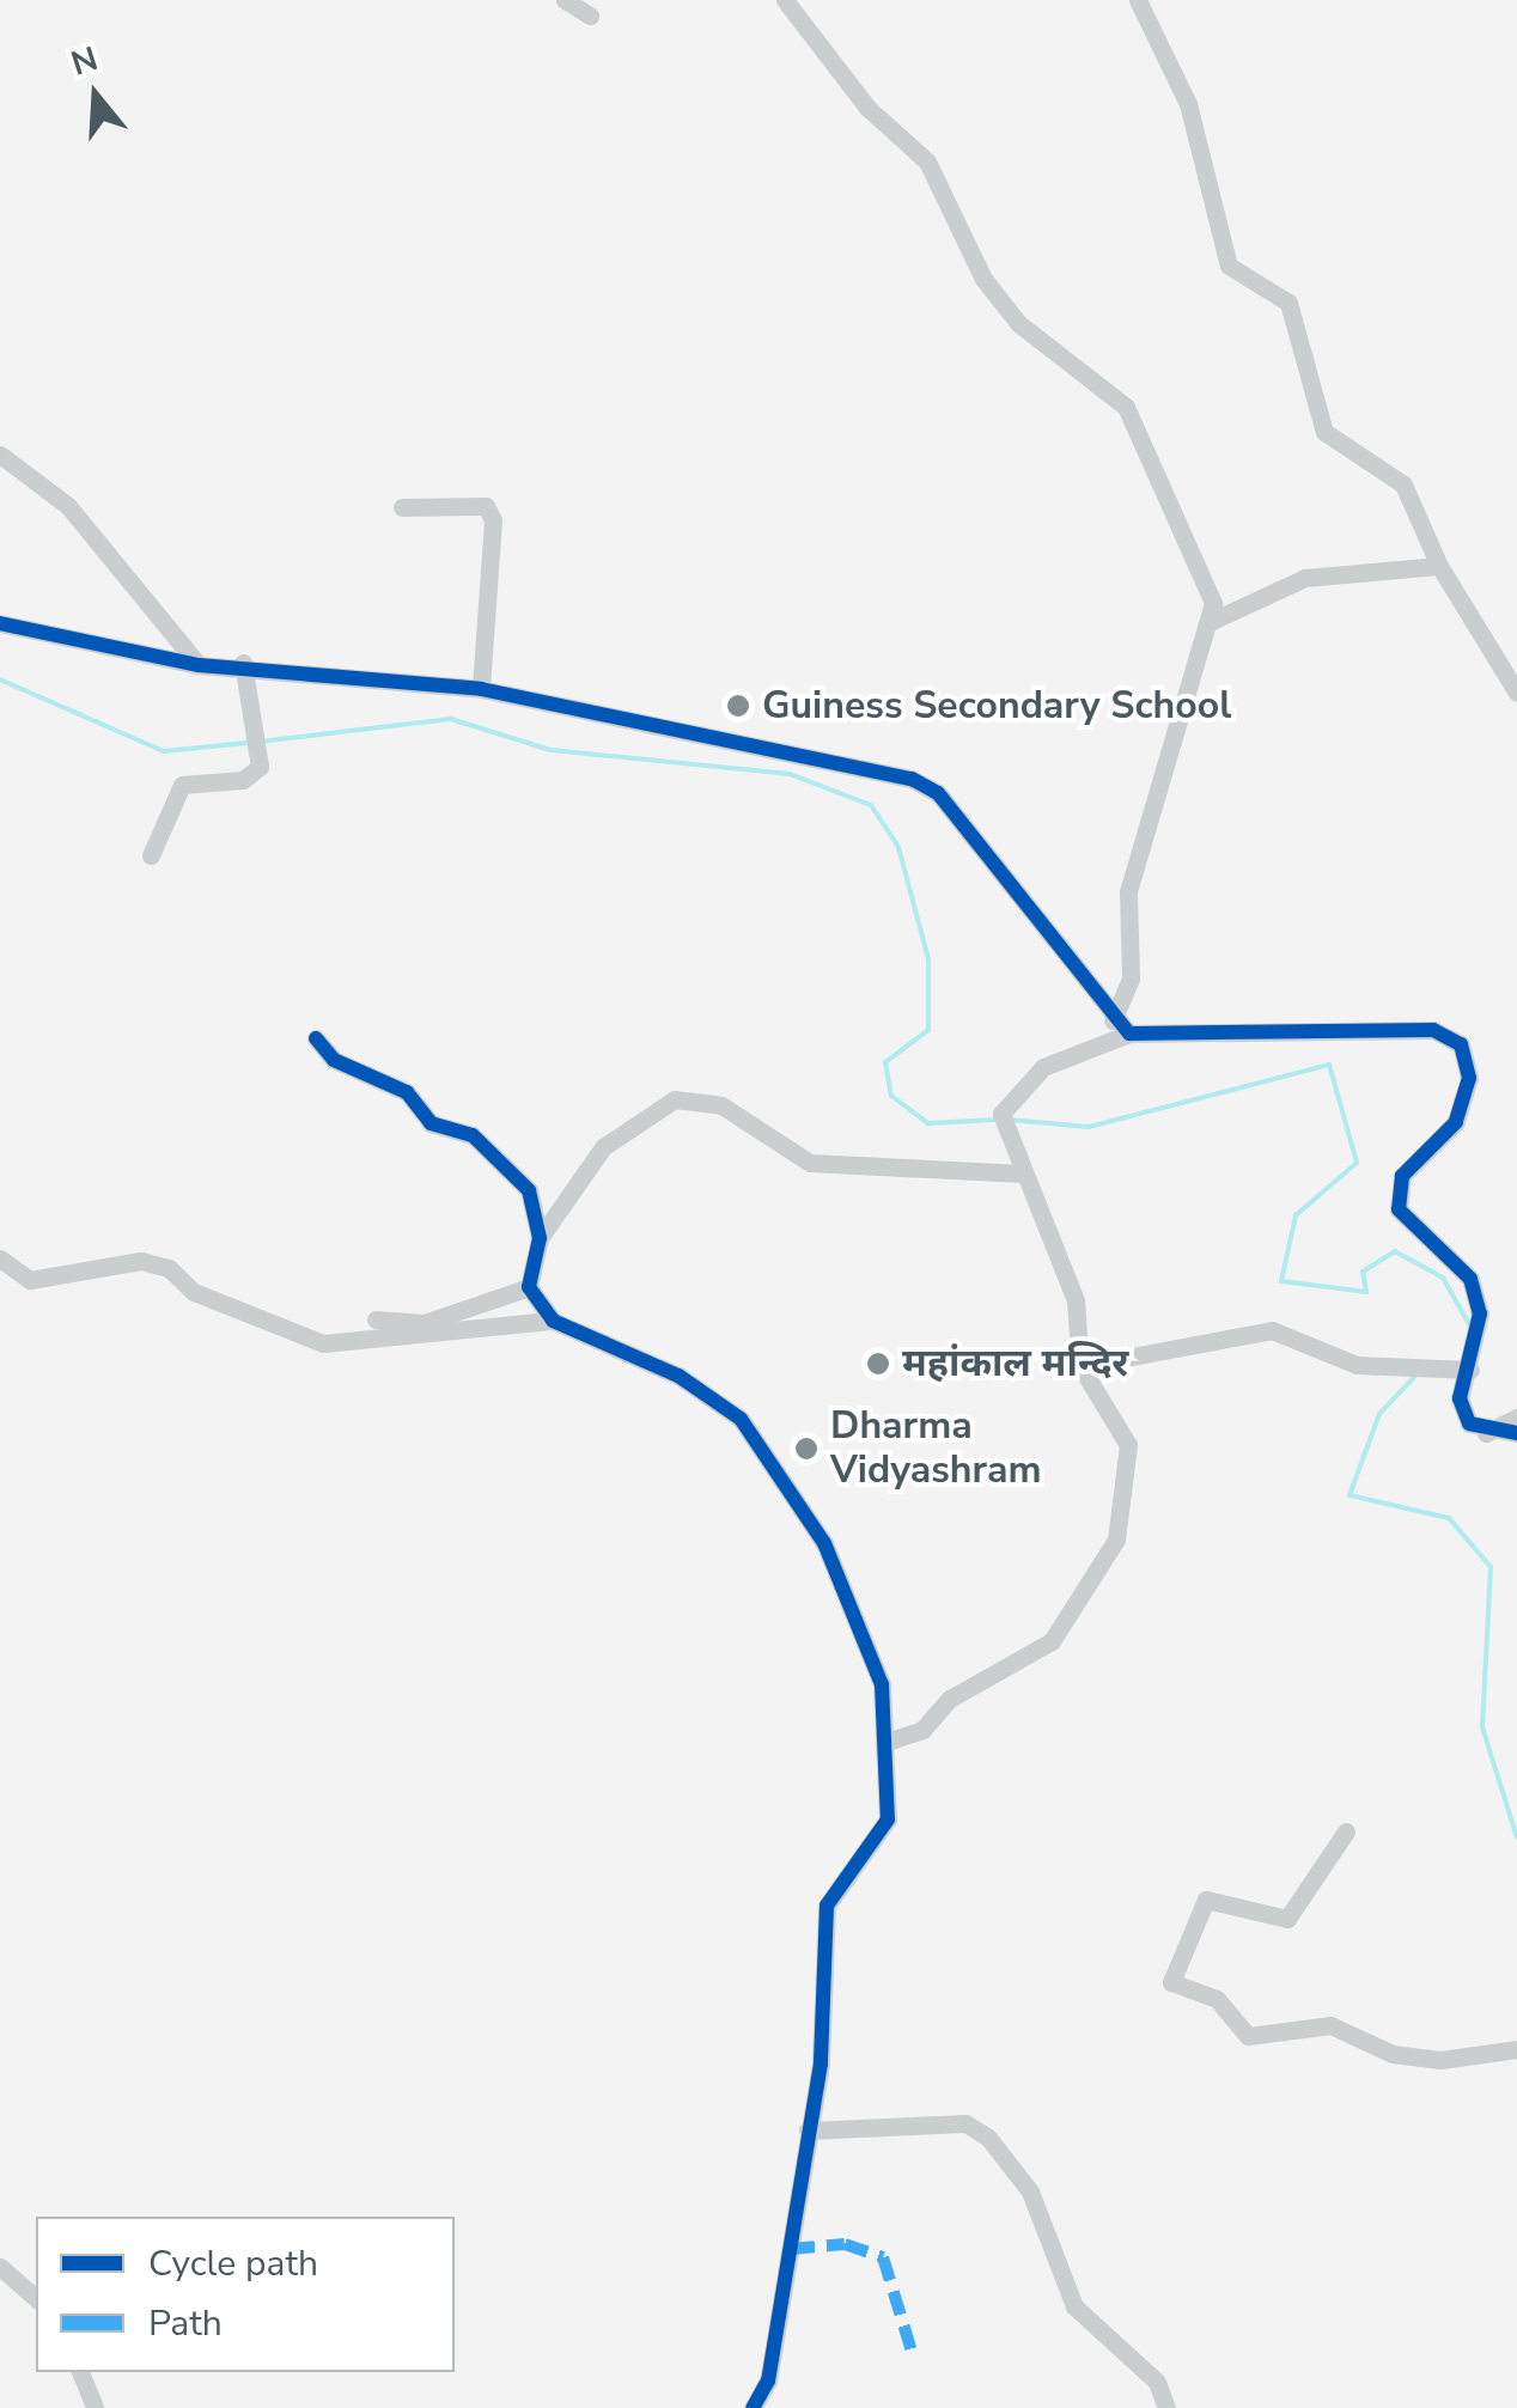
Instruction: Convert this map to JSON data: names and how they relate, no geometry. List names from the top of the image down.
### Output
{
  "places": ["Guiness Secondary School", "महांकाल मन्दिर", "Dharma Vidyashram"],
  "legend": ["Cycle path", "Path"],
  "north": "top"
}
